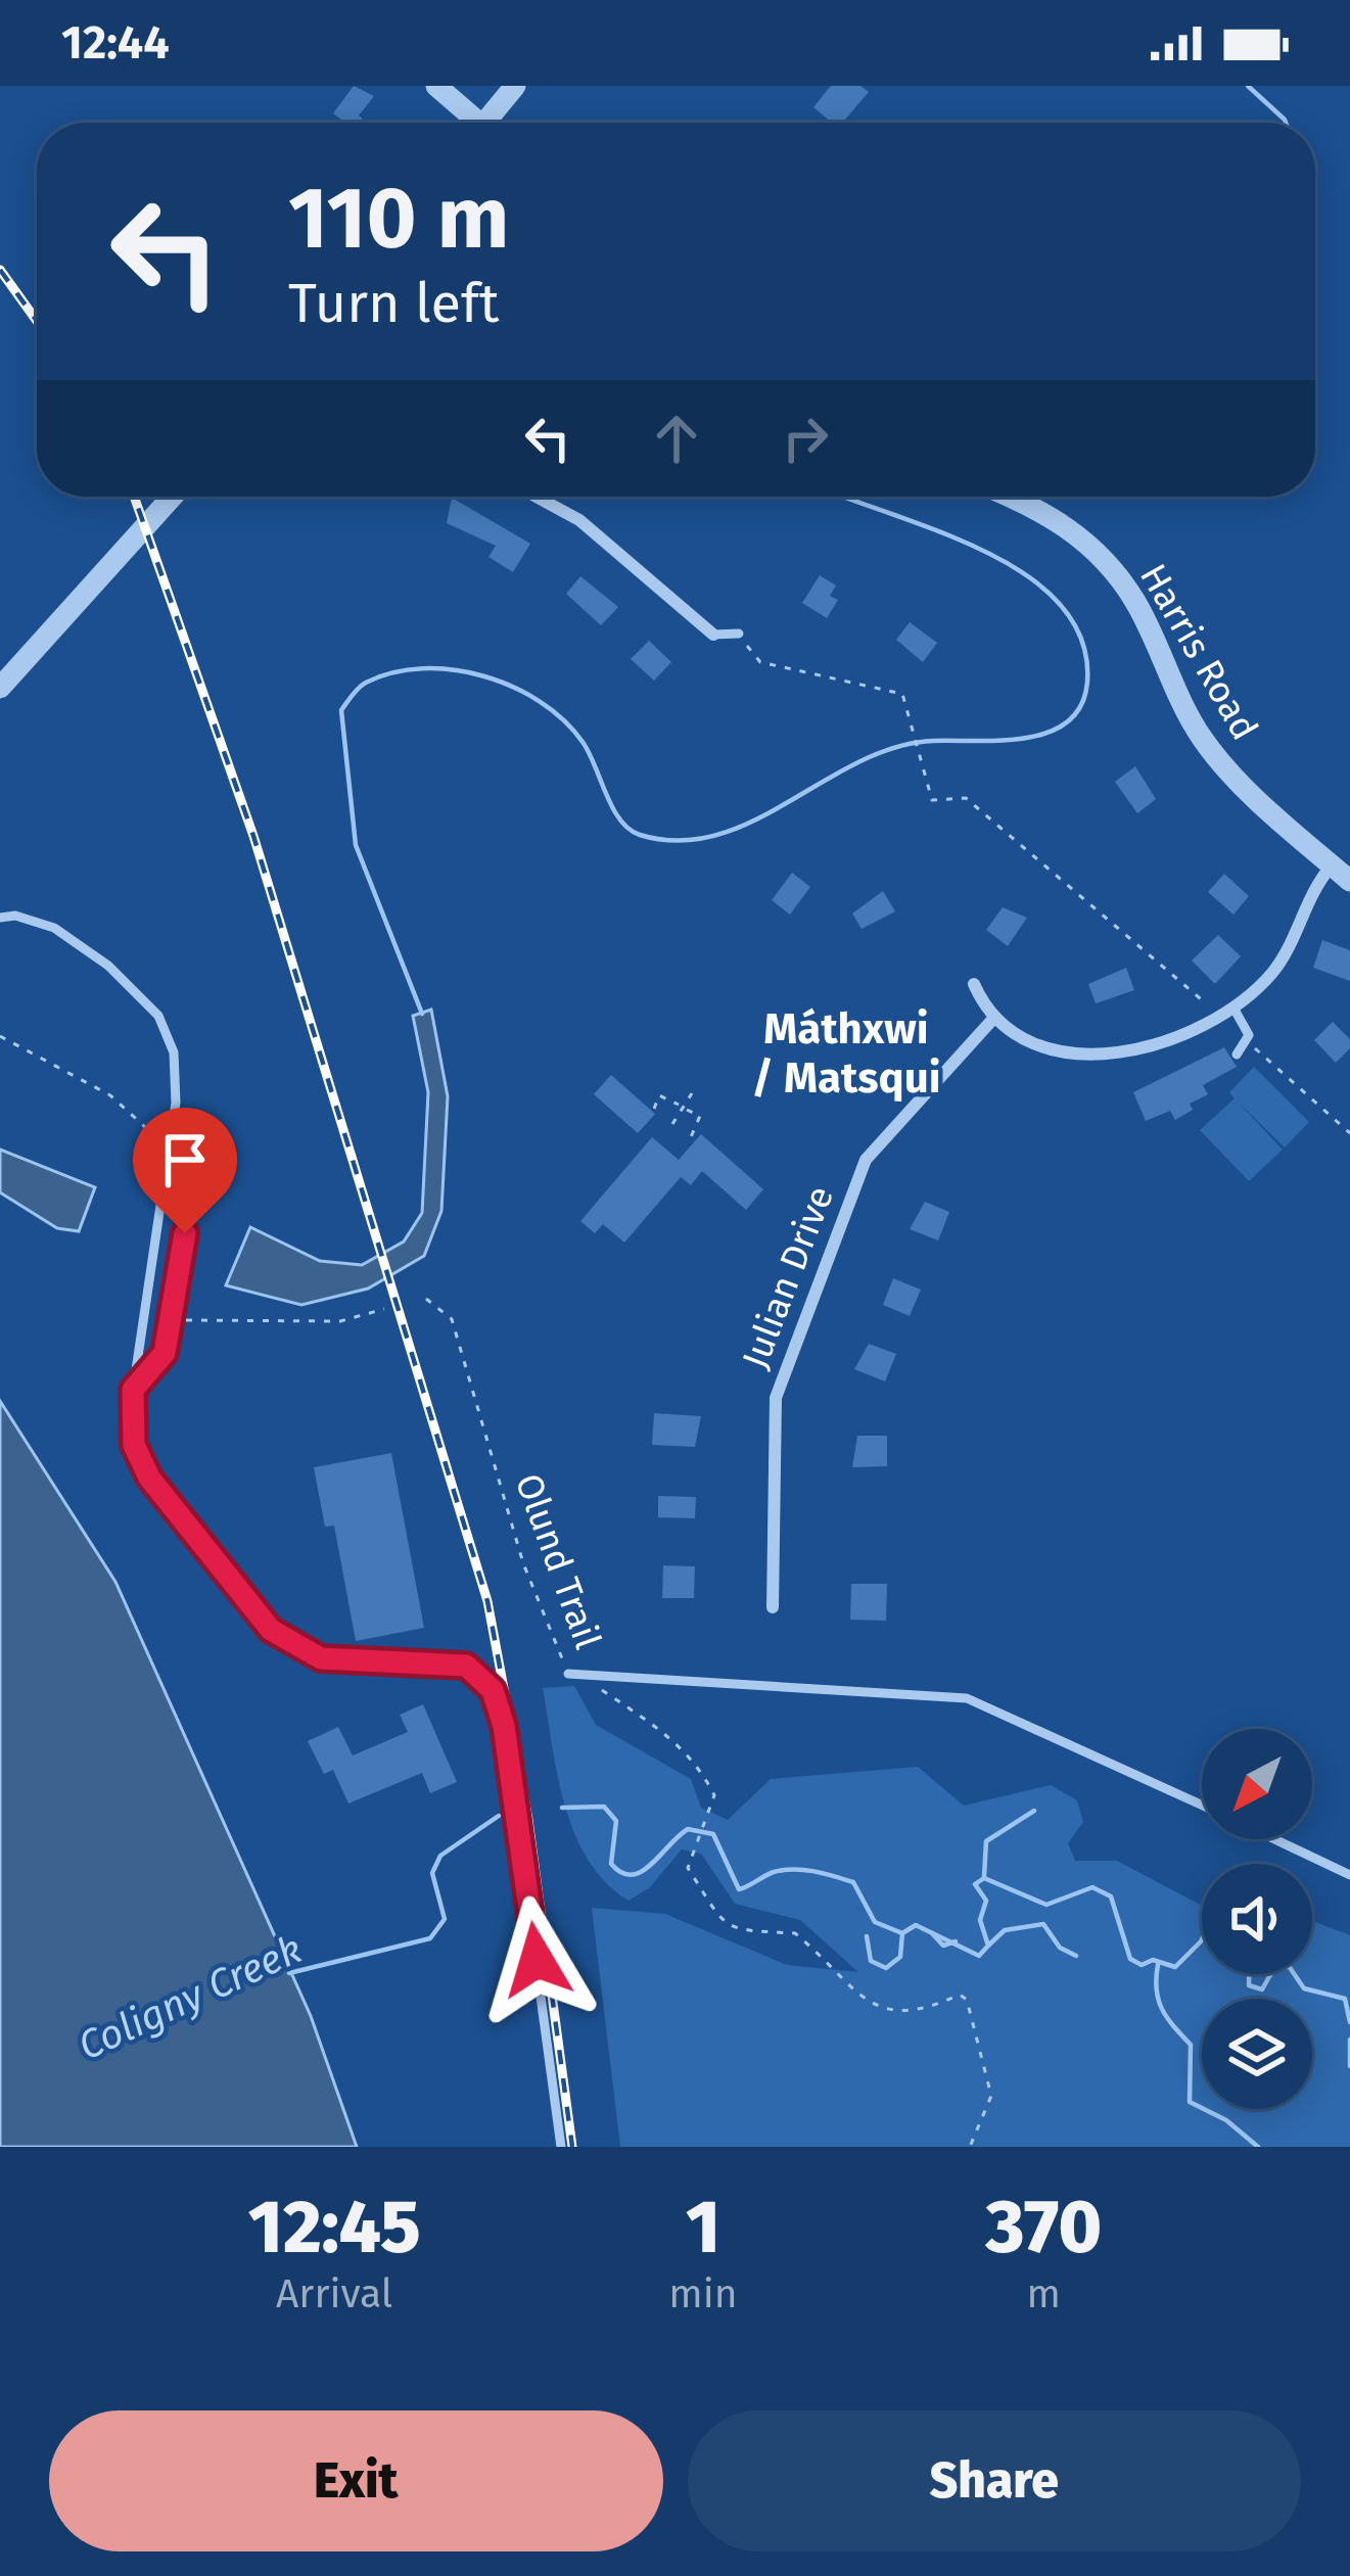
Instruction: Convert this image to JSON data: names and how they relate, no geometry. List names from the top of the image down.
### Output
{
  "streets": {
    "street": ["Harris Road", "Julian Drive"],
    "path": ["Olund Trail"]
  },
  "districts": ["Máthxwi / Matsqui"],
  "water": ["Coligny Creek"],
  "north": "bottom left",
  "page": {
    "status": "12:44",
    "turn": ["110 m", "Turn left"],
    "eta": [
      "12:45",
      "Arrival",
      "1",
      "min",
      "370",
      "m"
    ],
    "buttons": ["Exit", "Share"]
  }
}
